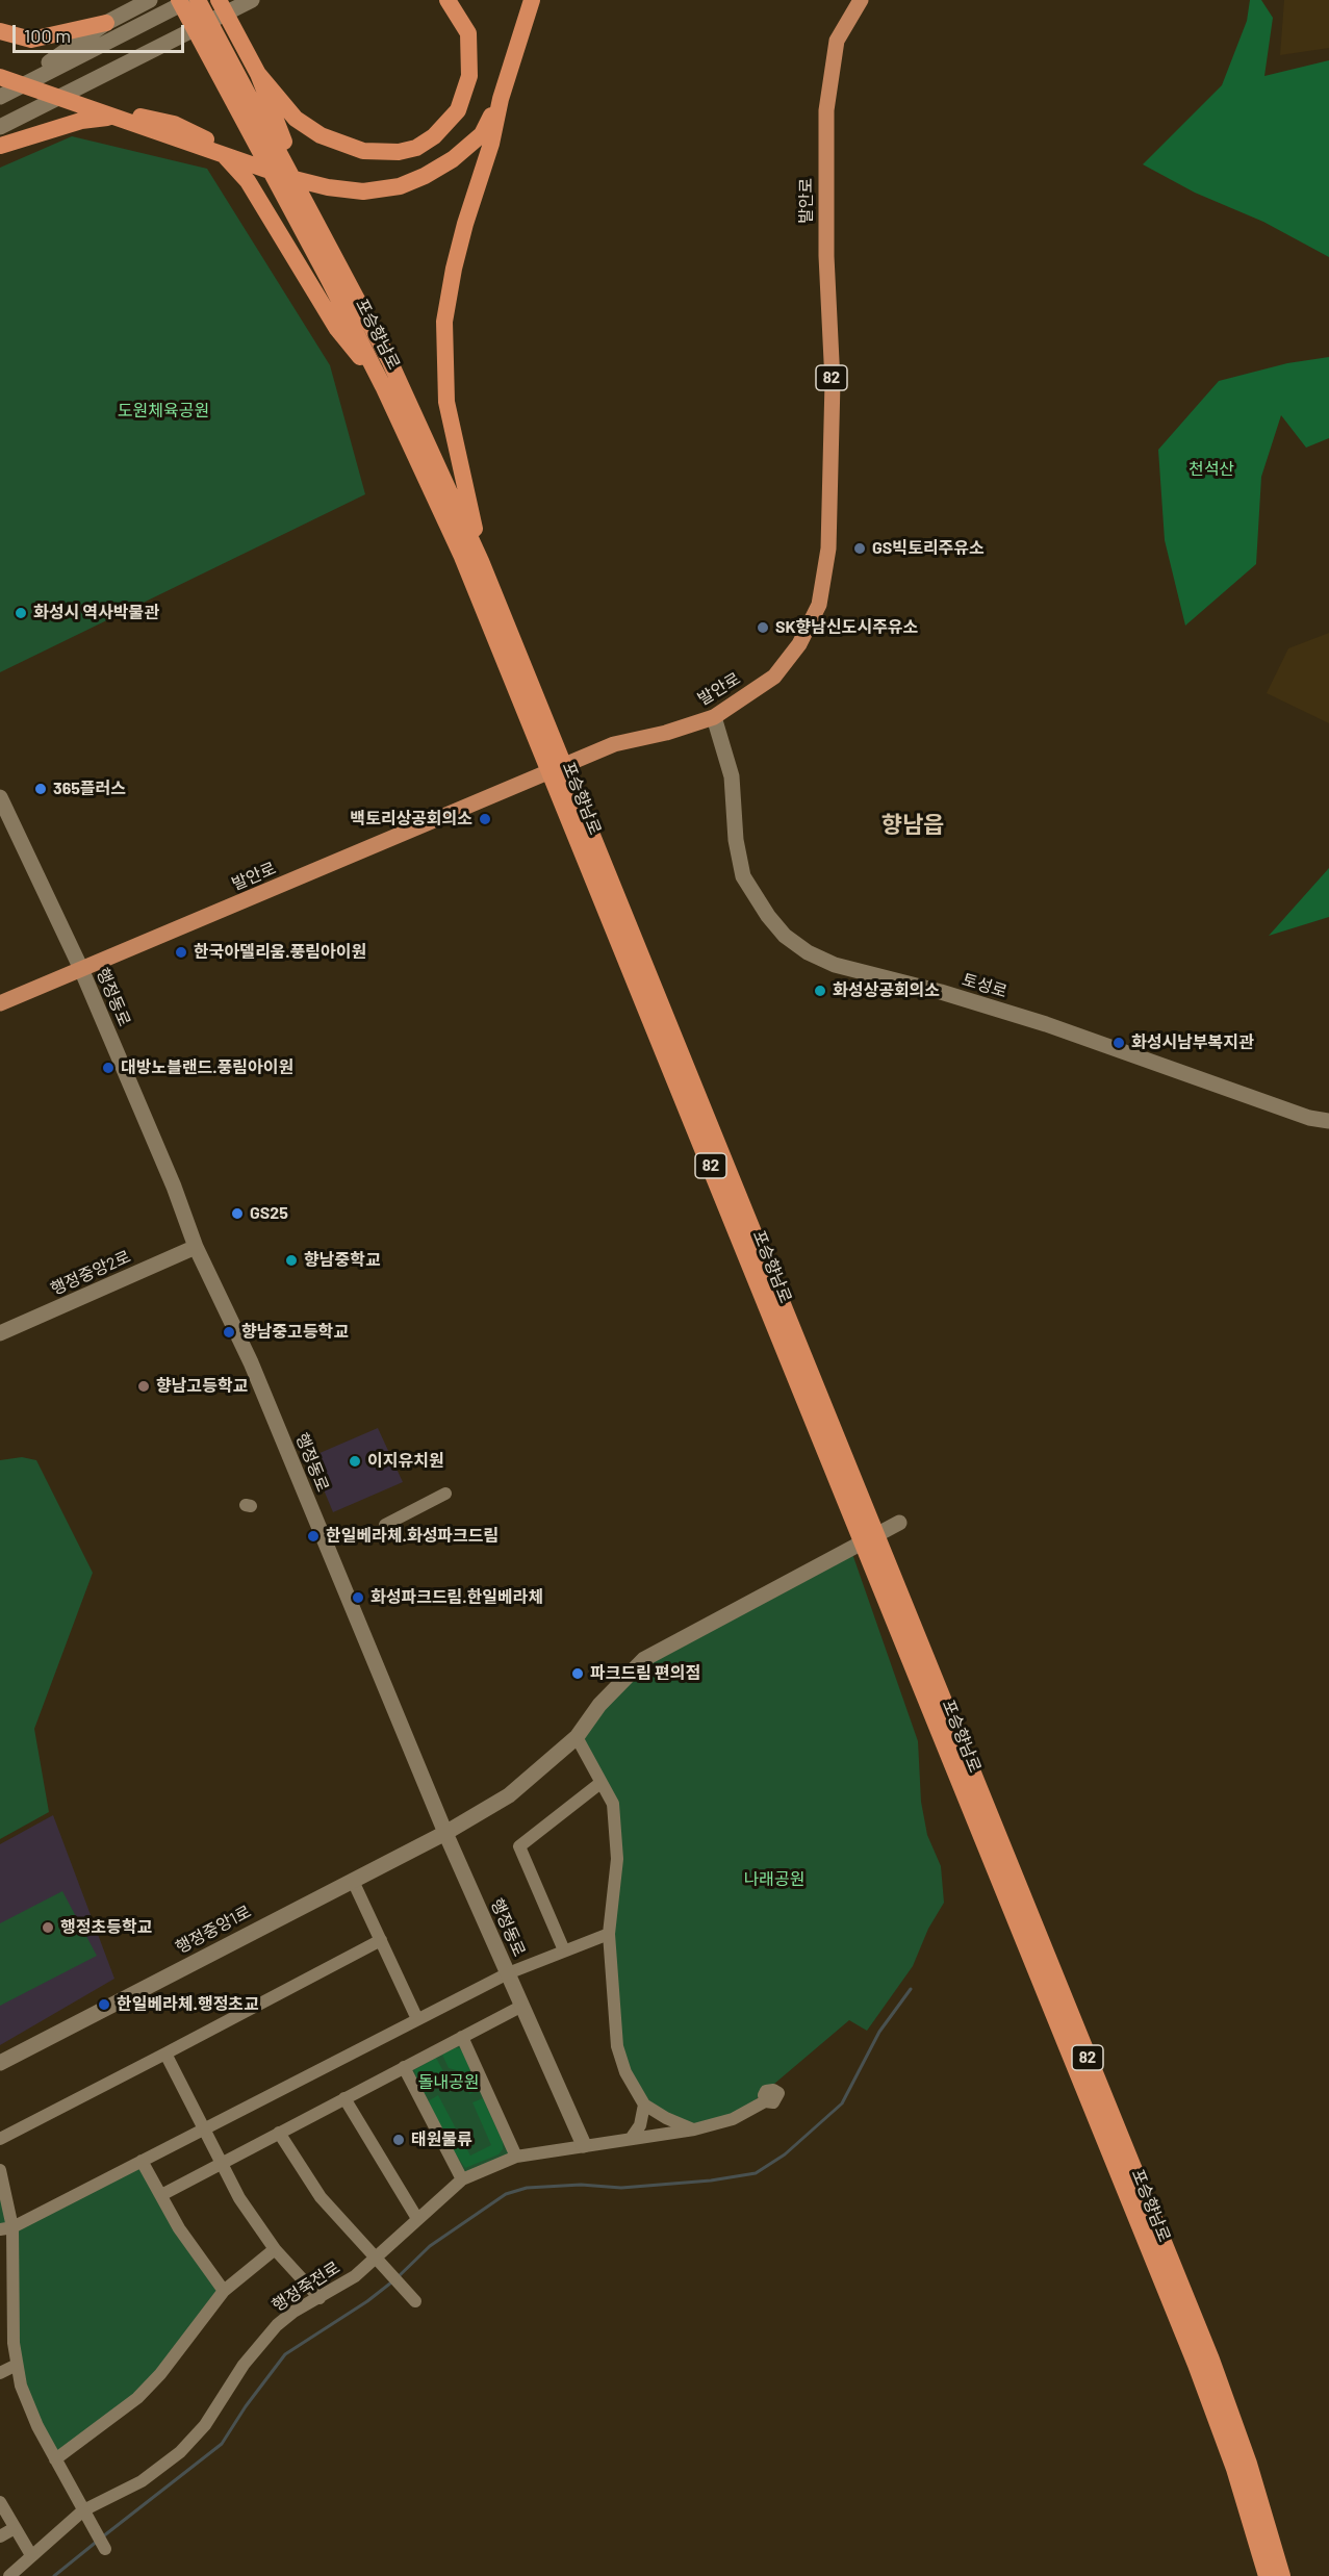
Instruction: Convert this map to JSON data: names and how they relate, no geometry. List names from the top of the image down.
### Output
{
  "streets": {
    "highway": ["포승향남로", "82"],
    "main road": ["발안로"],
    "street": [
      "토성로",
      "행정동로",
      "행정중앙2로",
      "행정중앙1로",
      "행정죽전로"
    ]
  },
  "crossings": [
    ["발안로", "토성로"],
    ["발안로", "행정동로"],
    ["행정동로", "행정중앙2로"],
    ["행정동로", "행정중앙1로"],
    ["행정동로", "행정죽전로"]
  ],
  "districts": ["향남읍"],
  "parks": [
    "도원체육공원",
    "천석산",
    "나래공원",
    "돌내공원"
  ],
  "places": [
    "GS빅토리주유소",
    "화성시 역사박물관",
    "SK향남신도시주유소",
    "365플러스",
    "백토리상공회의소",
    "한국아델리움.풍림아이원",
    "화성상공회의소",
    "화성시남부복지관",
    "대방노블랜드.풍림아이원",
    "GS25",
    "향남중학교",
    "향남중고등학교",
    "향남고등학교",
    "이지유치원",
    "한일베라체.화성파크드림",
    "화성파크드림.한일베라체",
    "파크드림 편의점",
    "행정초등학교",
    "한일베라체.행정초교",
    "태원물류"
  ],
  "scale_bar": "100 m"
}
